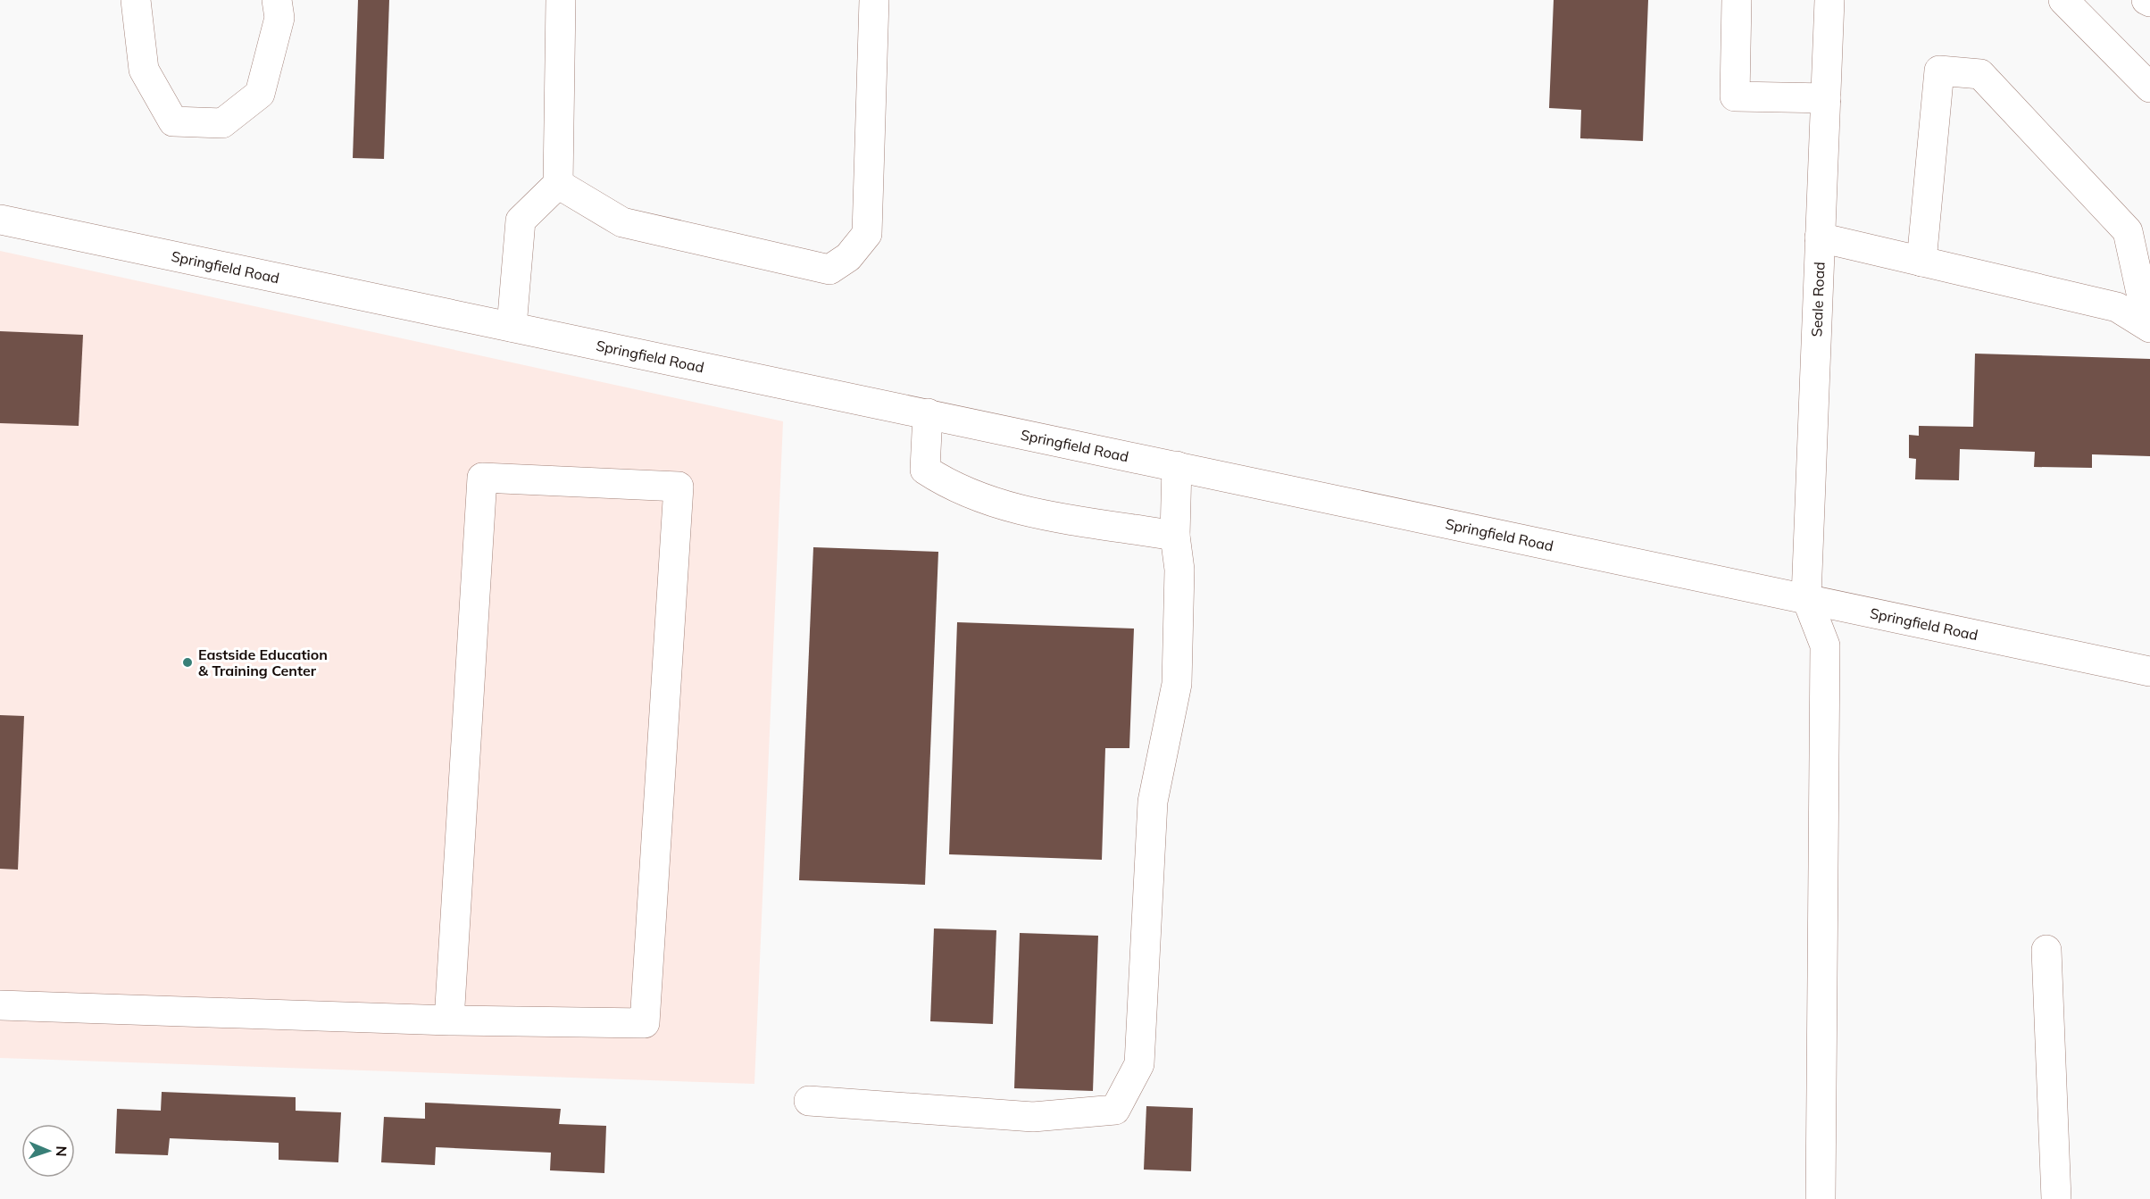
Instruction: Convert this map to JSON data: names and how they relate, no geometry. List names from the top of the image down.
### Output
{
  "streets": {
    "street": ["Springfield Road", "Seale Road"]
  },
  "crossings": [
    ["Springfield Road", "Seale Road"]
  ],
  "places": ["Eastside Education & Training Center"],
  "north": "right"
}
